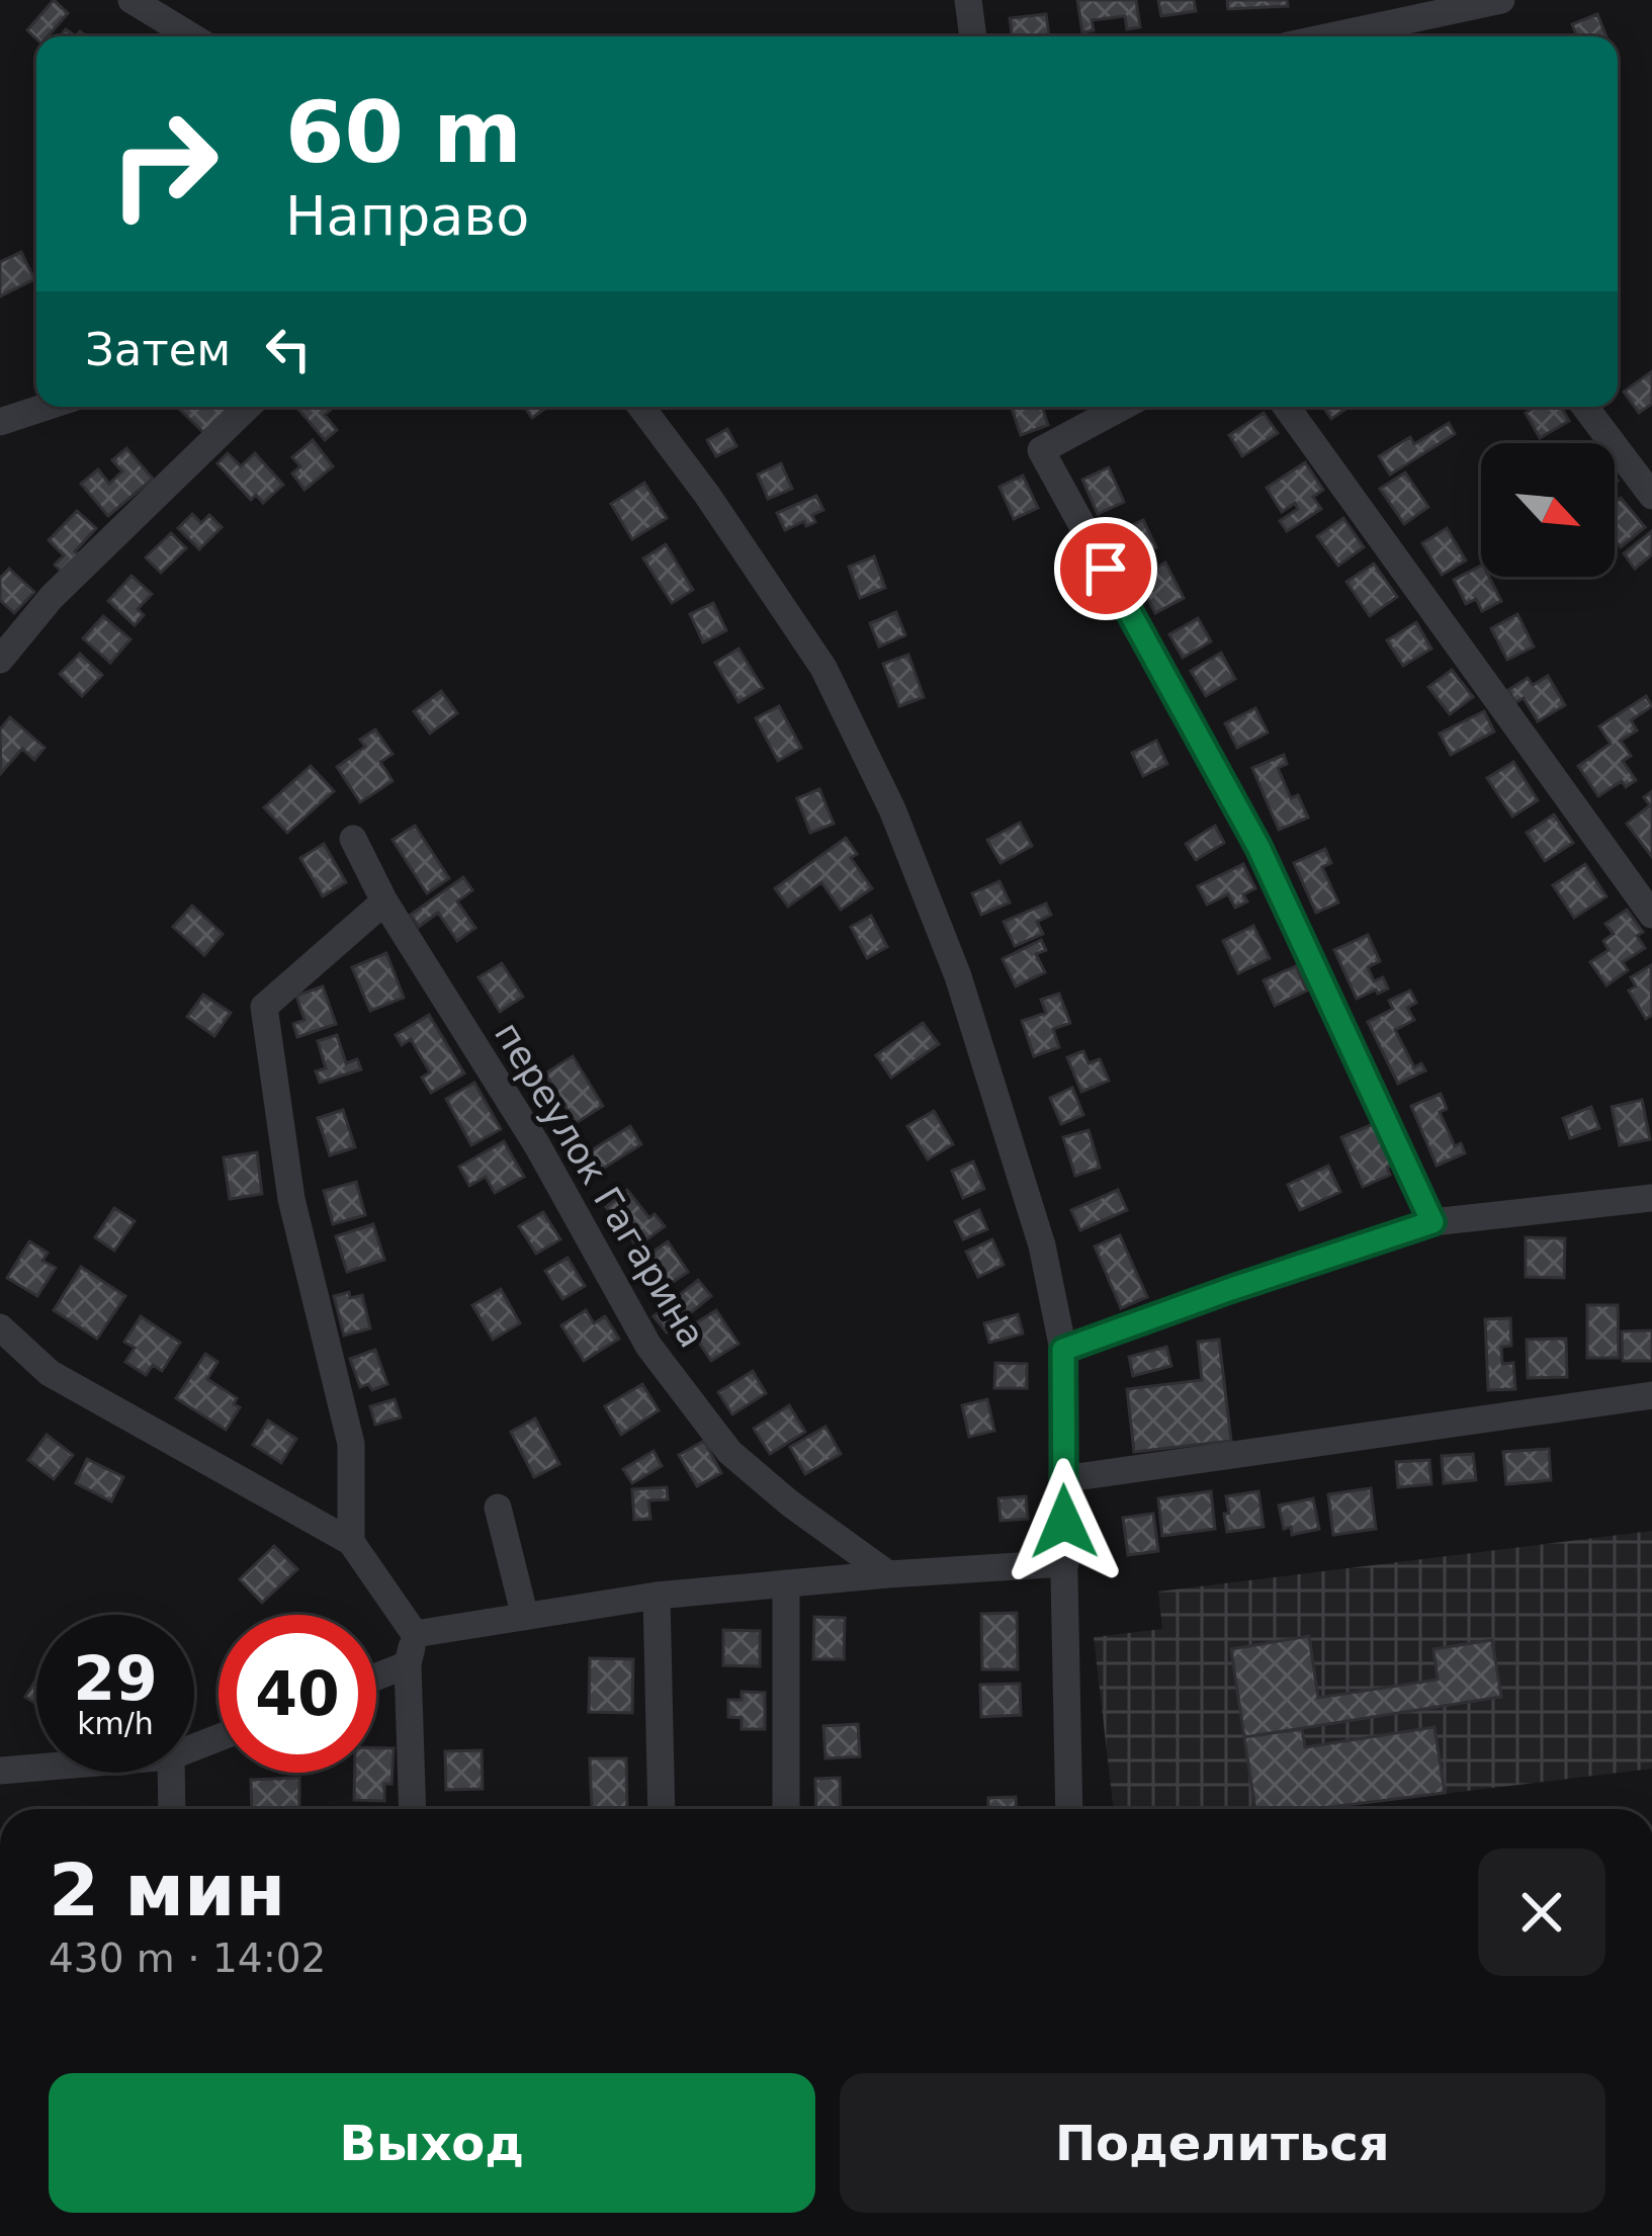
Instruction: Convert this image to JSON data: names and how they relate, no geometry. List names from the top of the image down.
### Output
{
  "streets": {
    "street": ["переулок Гагарина"]
  },
  "north": "bottom right",
  "page": {
    "turn": ["60 m", "Направо"],
    "then": "Затем",
    "speed": "29 km/h",
    "limit": "40",
    "heading": ["2 мин", "430 m · 14:02"],
    "buttons": ["Выход", "Поделиться"]
  }
}
